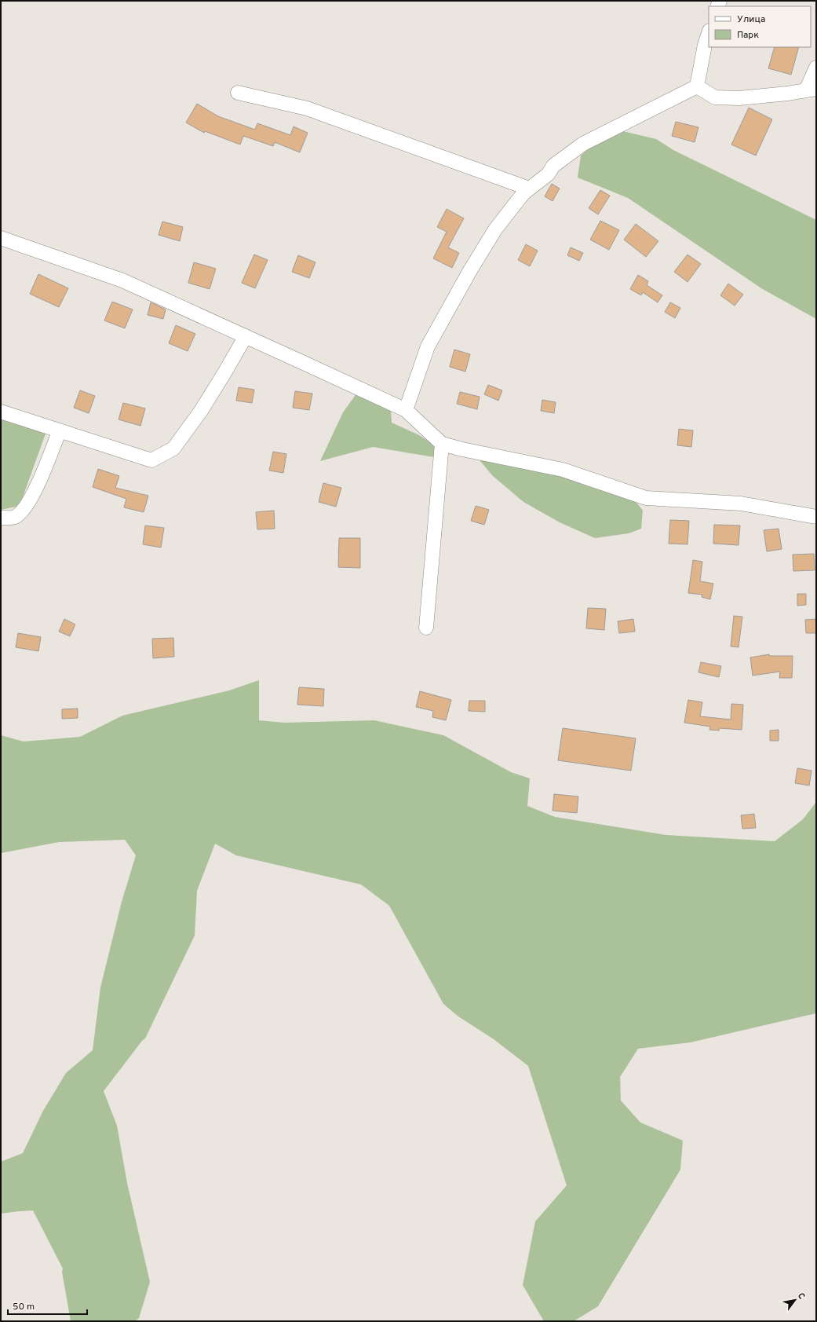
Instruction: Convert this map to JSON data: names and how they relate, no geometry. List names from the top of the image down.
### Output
{
  "legend": ["Улица", "Парк"],
  "scale_bar": "50 m",
  "north": "top right"
}
